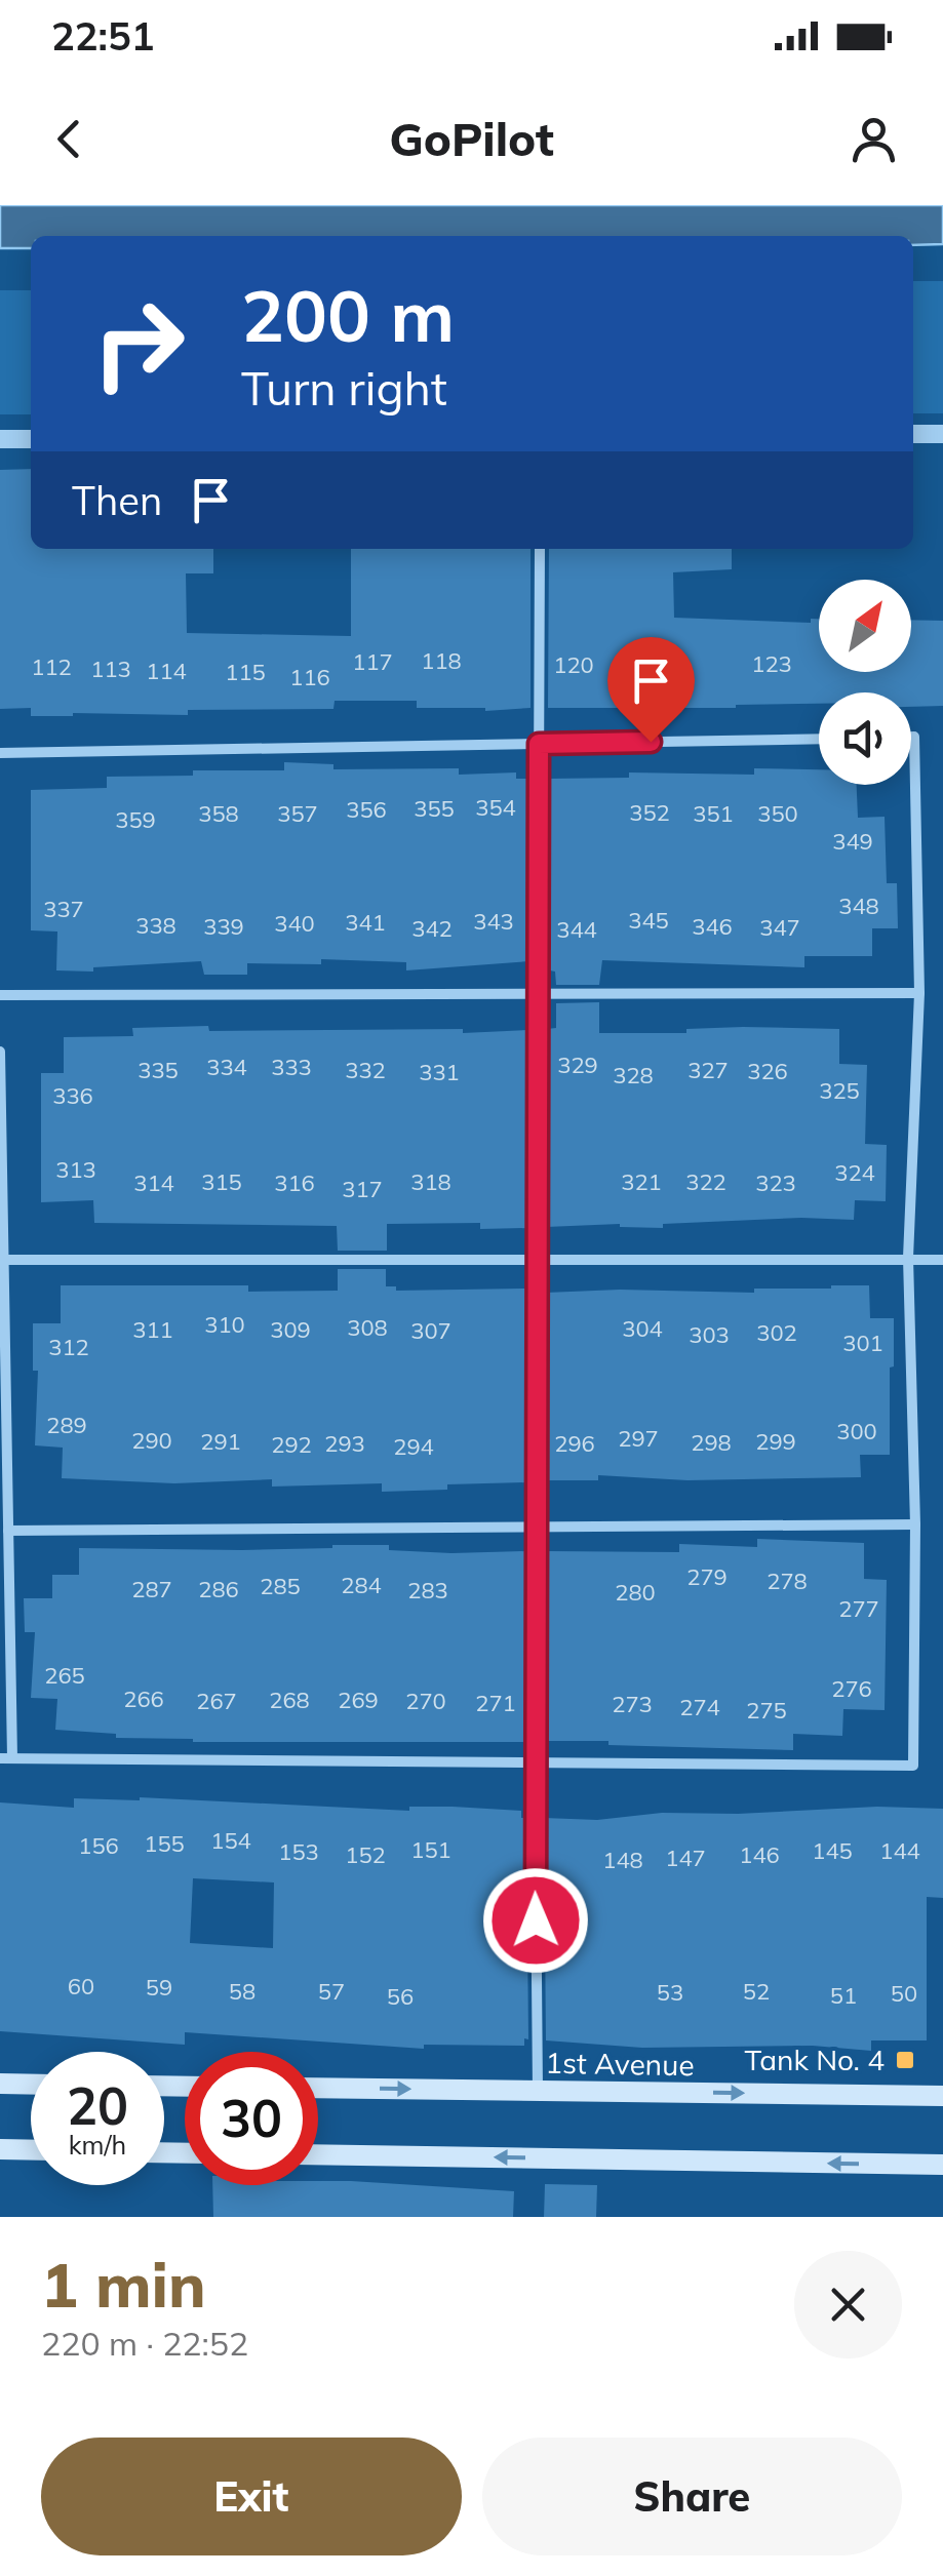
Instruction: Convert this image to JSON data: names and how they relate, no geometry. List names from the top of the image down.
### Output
{
  "streets": {
    "main road": ["1st Avenue"]
  },
  "places": {
    "transit": ["Tank No. 4"]
  },
  "house_numbers": [
    "118",
    "117",
    "123",
    "120",
    "112",
    "113",
    "114",
    "115",
    "116",
    "354",
    "355",
    "356",
    "352",
    "358",
    "357",
    "351",
    "350",
    "359",
    "349",
    "348",
    "337",
    "345",
    "343",
    "341",
    "340",
    "338",
    "339",
    "346",
    "347",
    "342",
    "344",
    "329",
    "334",
    "333",
    "335",
    "332",
    "327",
    "326",
    "331",
    "328",
    "325",
    "336",
    "313",
    "324",
    "315",
    "318",
    "321",
    "322",
    "314",
    "316",
    "323",
    "317",
    "310",
    "308",
    "304",
    "311",
    "309",
    "307",
    "302",
    "303",
    "301",
    "312",
    "289",
    "300",
    "297",
    "290",
    "291",
    "299",
    "298",
    "293",
    "296",
    "292",
    "294",
    "279",
    "278",
    "284",
    "285",
    "287",
    "286",
    "283",
    "280",
    "277",
    "265",
    "276",
    "266",
    "268",
    "269",
    "267",
    "270",
    "271",
    "273",
    "274",
    "275",
    "154",
    "155",
    "156",
    "151",
    "145",
    "144",
    "153",
    "152",
    "146",
    "147",
    "148",
    "60",
    "59",
    "58",
    "57",
    "52",
    "53",
    "50",
    "51",
    "56"
  ],
  "north": "top right",
  "page": {
    "status": "22:51",
    "header": "GoPilot",
    "turn": ["200 m", "Turn right"],
    "then": "Then",
    "speed": "20 km/h",
    "limit": "30",
    "heading": ["1 min", "220 m · 22:52"],
    "buttons": ["Exit", "Share"]
  }
}
